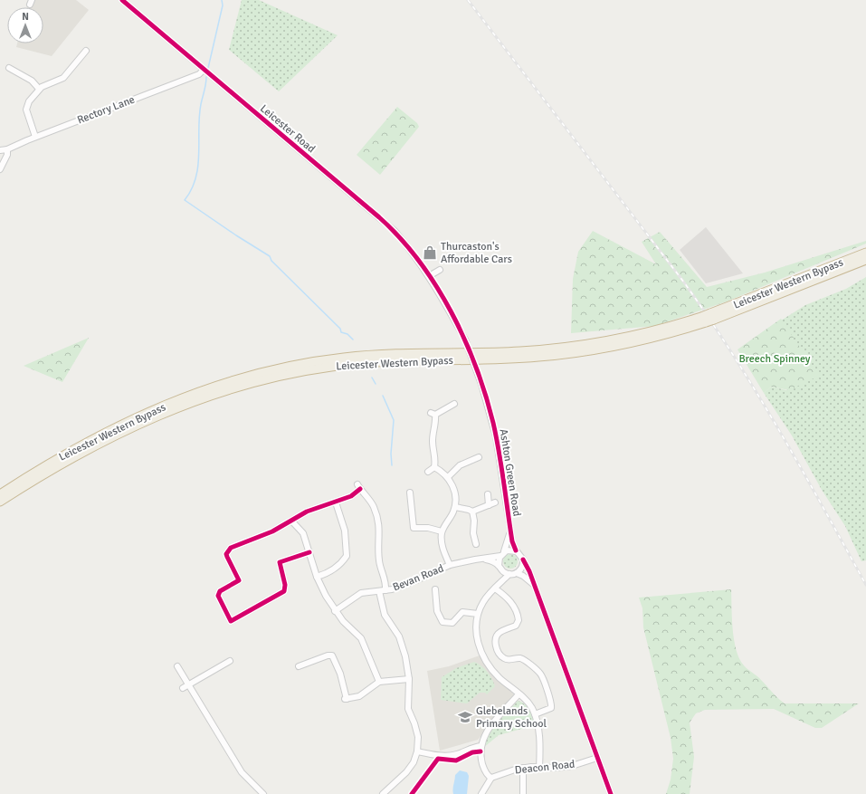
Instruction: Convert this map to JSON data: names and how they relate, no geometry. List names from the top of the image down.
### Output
{
  "streets": {
    "highway": ["Leicester Western Bypass"],
    "street": [
      "Rectory Lane",
      "Leicester Road",
      "Ashton Green Road",
      "Bevan Road",
      "Deacon Road"
    ]
  },
  "crossings": [
    ["Rectory Lane", "Leicester Road"],
    ["Leicester Road", "Ashton Green Road"],
    ["Ashton Green Road", "Bevan Road"],
    ["Ashton Green Road", "Deacon Road"]
  ],
  "parks": ["Breech Spinney"],
  "places": {
    "shop": ["Thurcaston's Affordable Cars"],
    "school or university": ["Glebelands Primary School"]
  },
  "north": "top"
}
